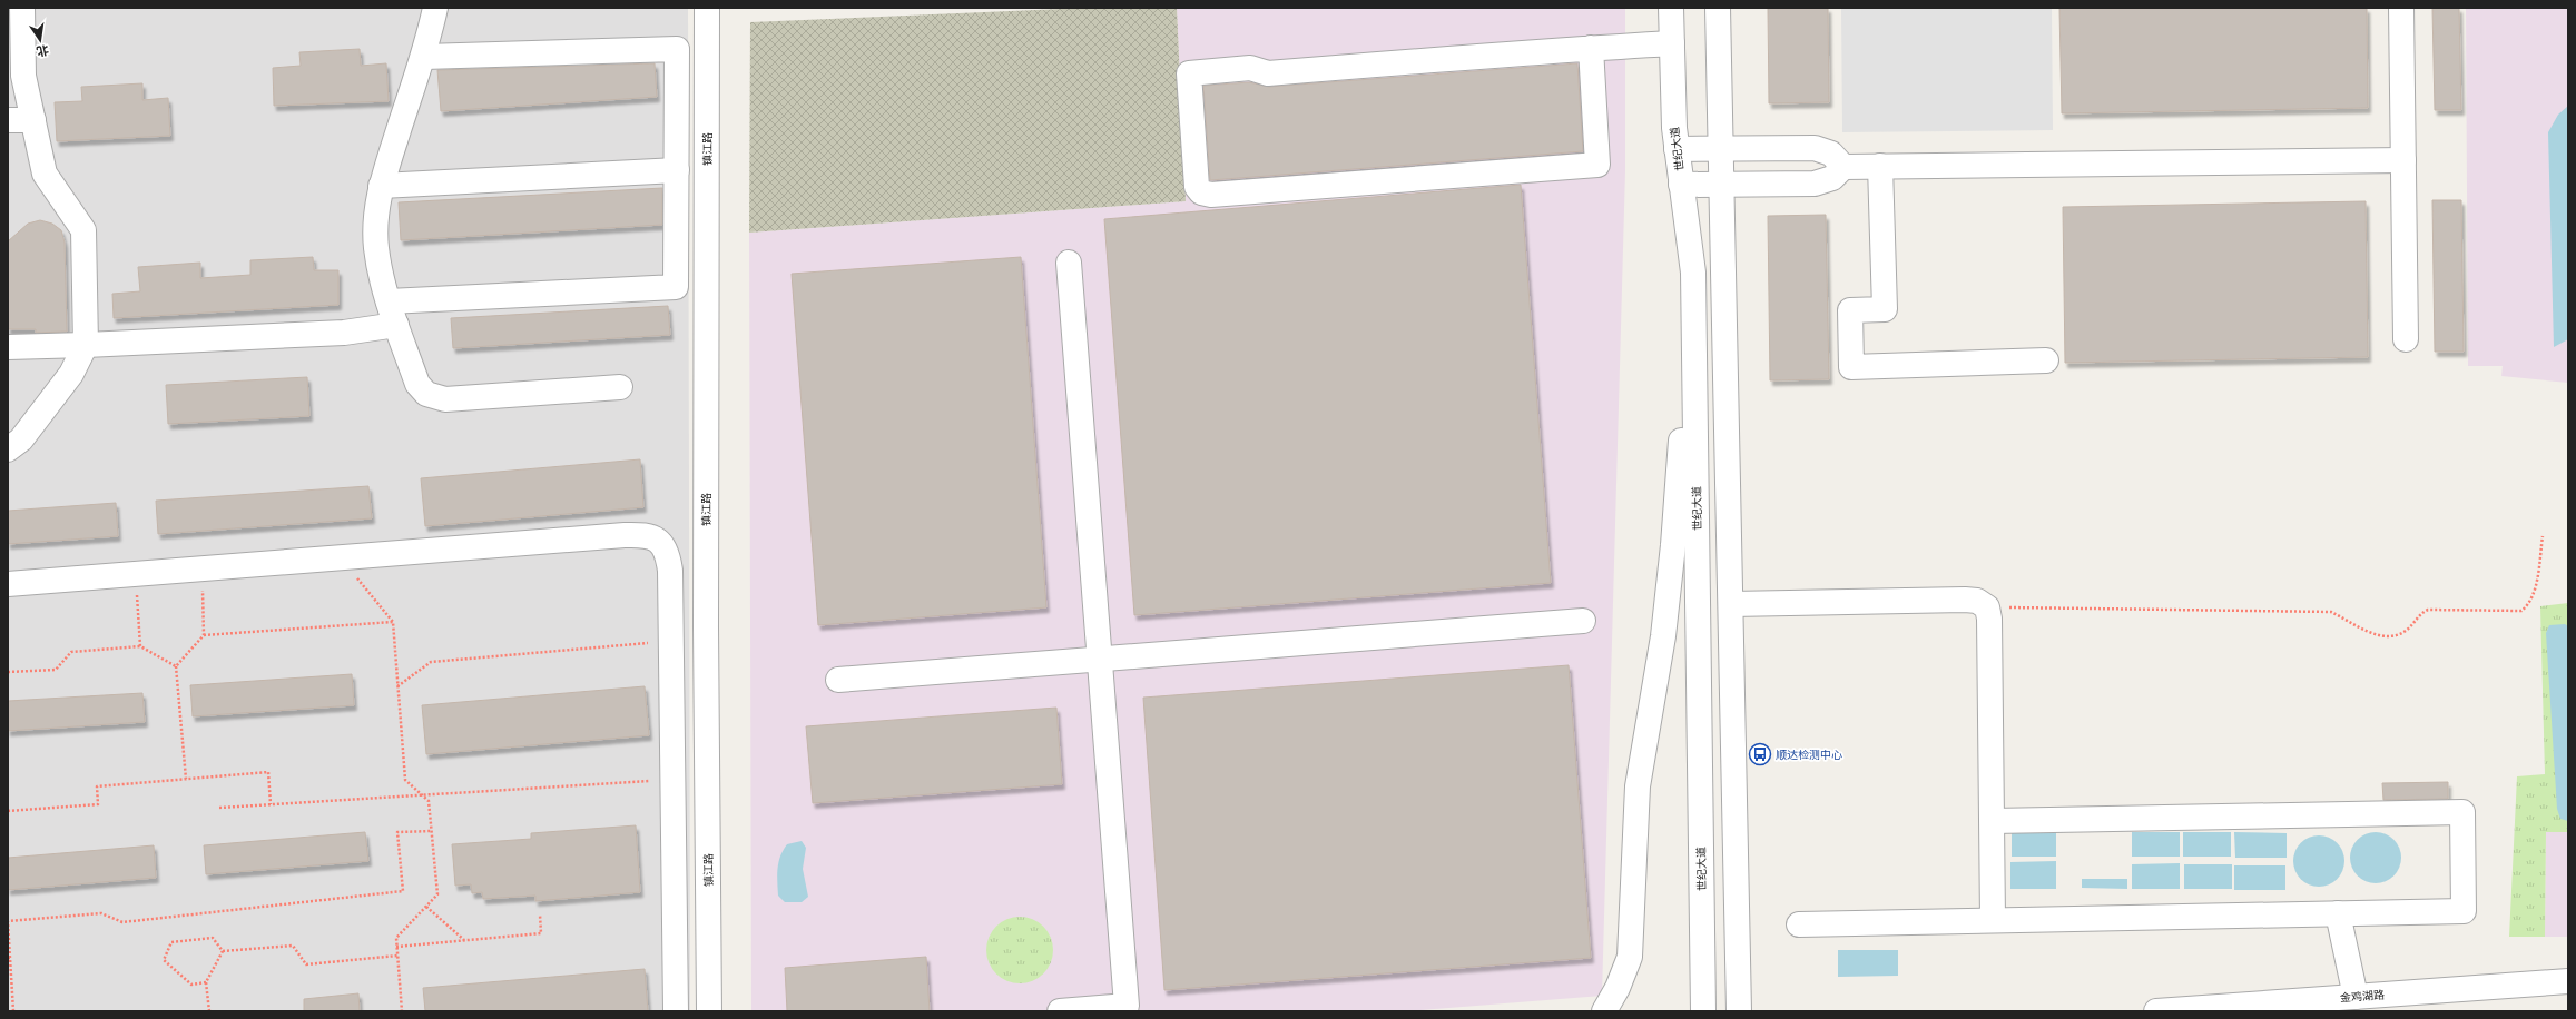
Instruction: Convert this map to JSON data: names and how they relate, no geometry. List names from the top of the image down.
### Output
{
  "streets": {
    "street": ["镇江路", "世纪大道", "金鸡湖路"]
  },
  "places": {
    "bus stop": ["顺达检测中心"]
  },
  "north": "bottom"
}
